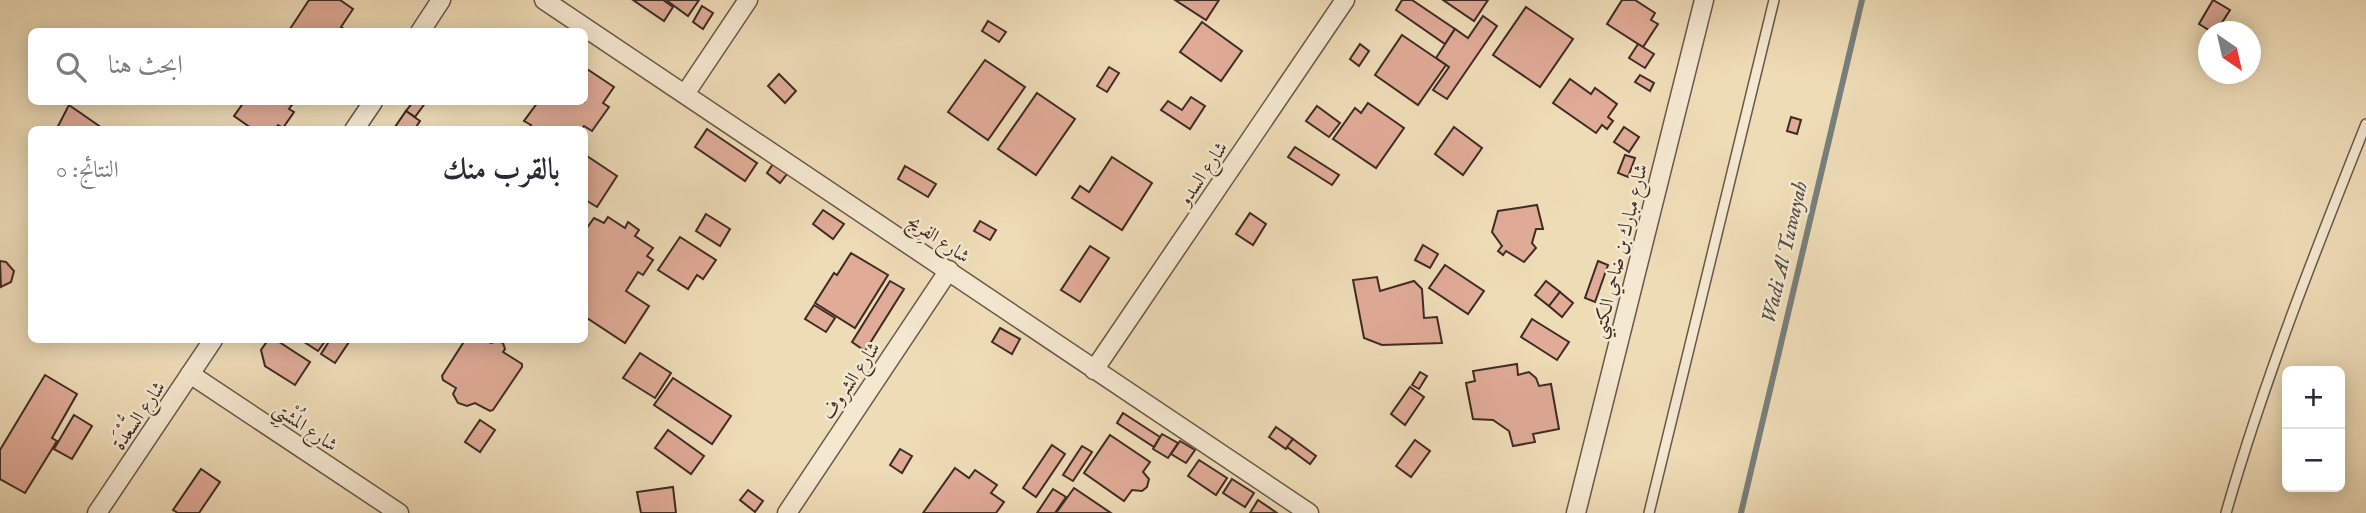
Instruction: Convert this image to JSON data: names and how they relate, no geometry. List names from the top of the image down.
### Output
{
  "streets": {
    "street": [
      "شارع السدو",
      "شارع الفِريج",
      "شارع مبارك بن ضاحي الكتبي",
      "شارع الشروف",
      "شارع السُّعْدَة",
      "شارع المُشْتِي"
    ]
  },
  "crossings": [
    ["شارع السدو", "شارع الفِريج"],
    ["شارع الفِريج", "شارع الشروف"],
    ["شارع السُّعْدَة", "شارع المُشْتِي"]
  ],
  "water": ["Wadi Al Tuwayah"],
  "north": "bottom right",
  "page": {
    "search": "ابحث هنا",
    "heading": ["بالقرب منك", "النتائج: 0"],
    "map_buttons": ["+", "−"]
  }
}
